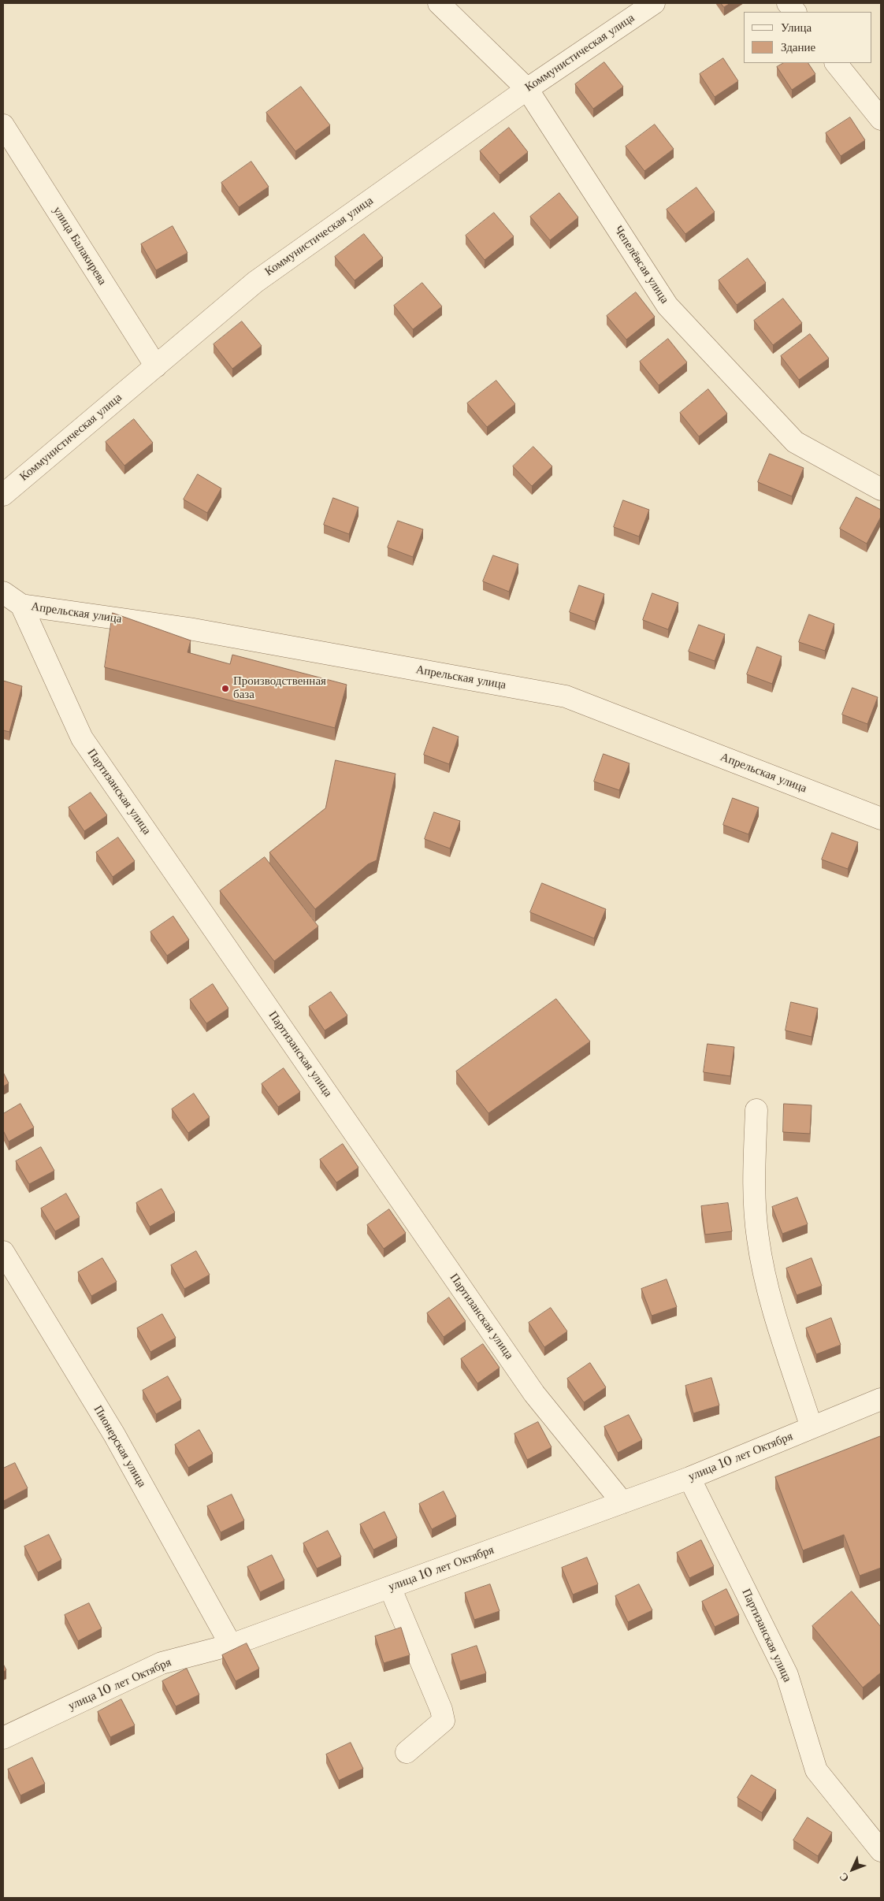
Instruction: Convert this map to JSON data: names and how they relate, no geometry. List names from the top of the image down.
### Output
{
  "streets": {
    "street": [
      "Коммунистическая улица",
      "улица Балакирева",
      "Чепелёвсая улица",
      "Апрельская улица",
      "Партизанская улица",
      "Пионерская улица",
      "улица 10 лет Октября"
    ]
  },
  "crossings": [
    ["Коммунистическая улица", "улица Балакирева"],
    ["Коммунистическая улица", "Чепелёвсая улица"],
    ["Апрельская улица", "Партизанская улица"],
    ["Партизанская улица", "улица 10 лет Октября"],
    ["Пионерская улица", "улица 10 лет Октября"]
  ],
  "places": ["Производственная база"],
  "legend": ["Улица", "Здание"],
  "north": "bottom left"
}
